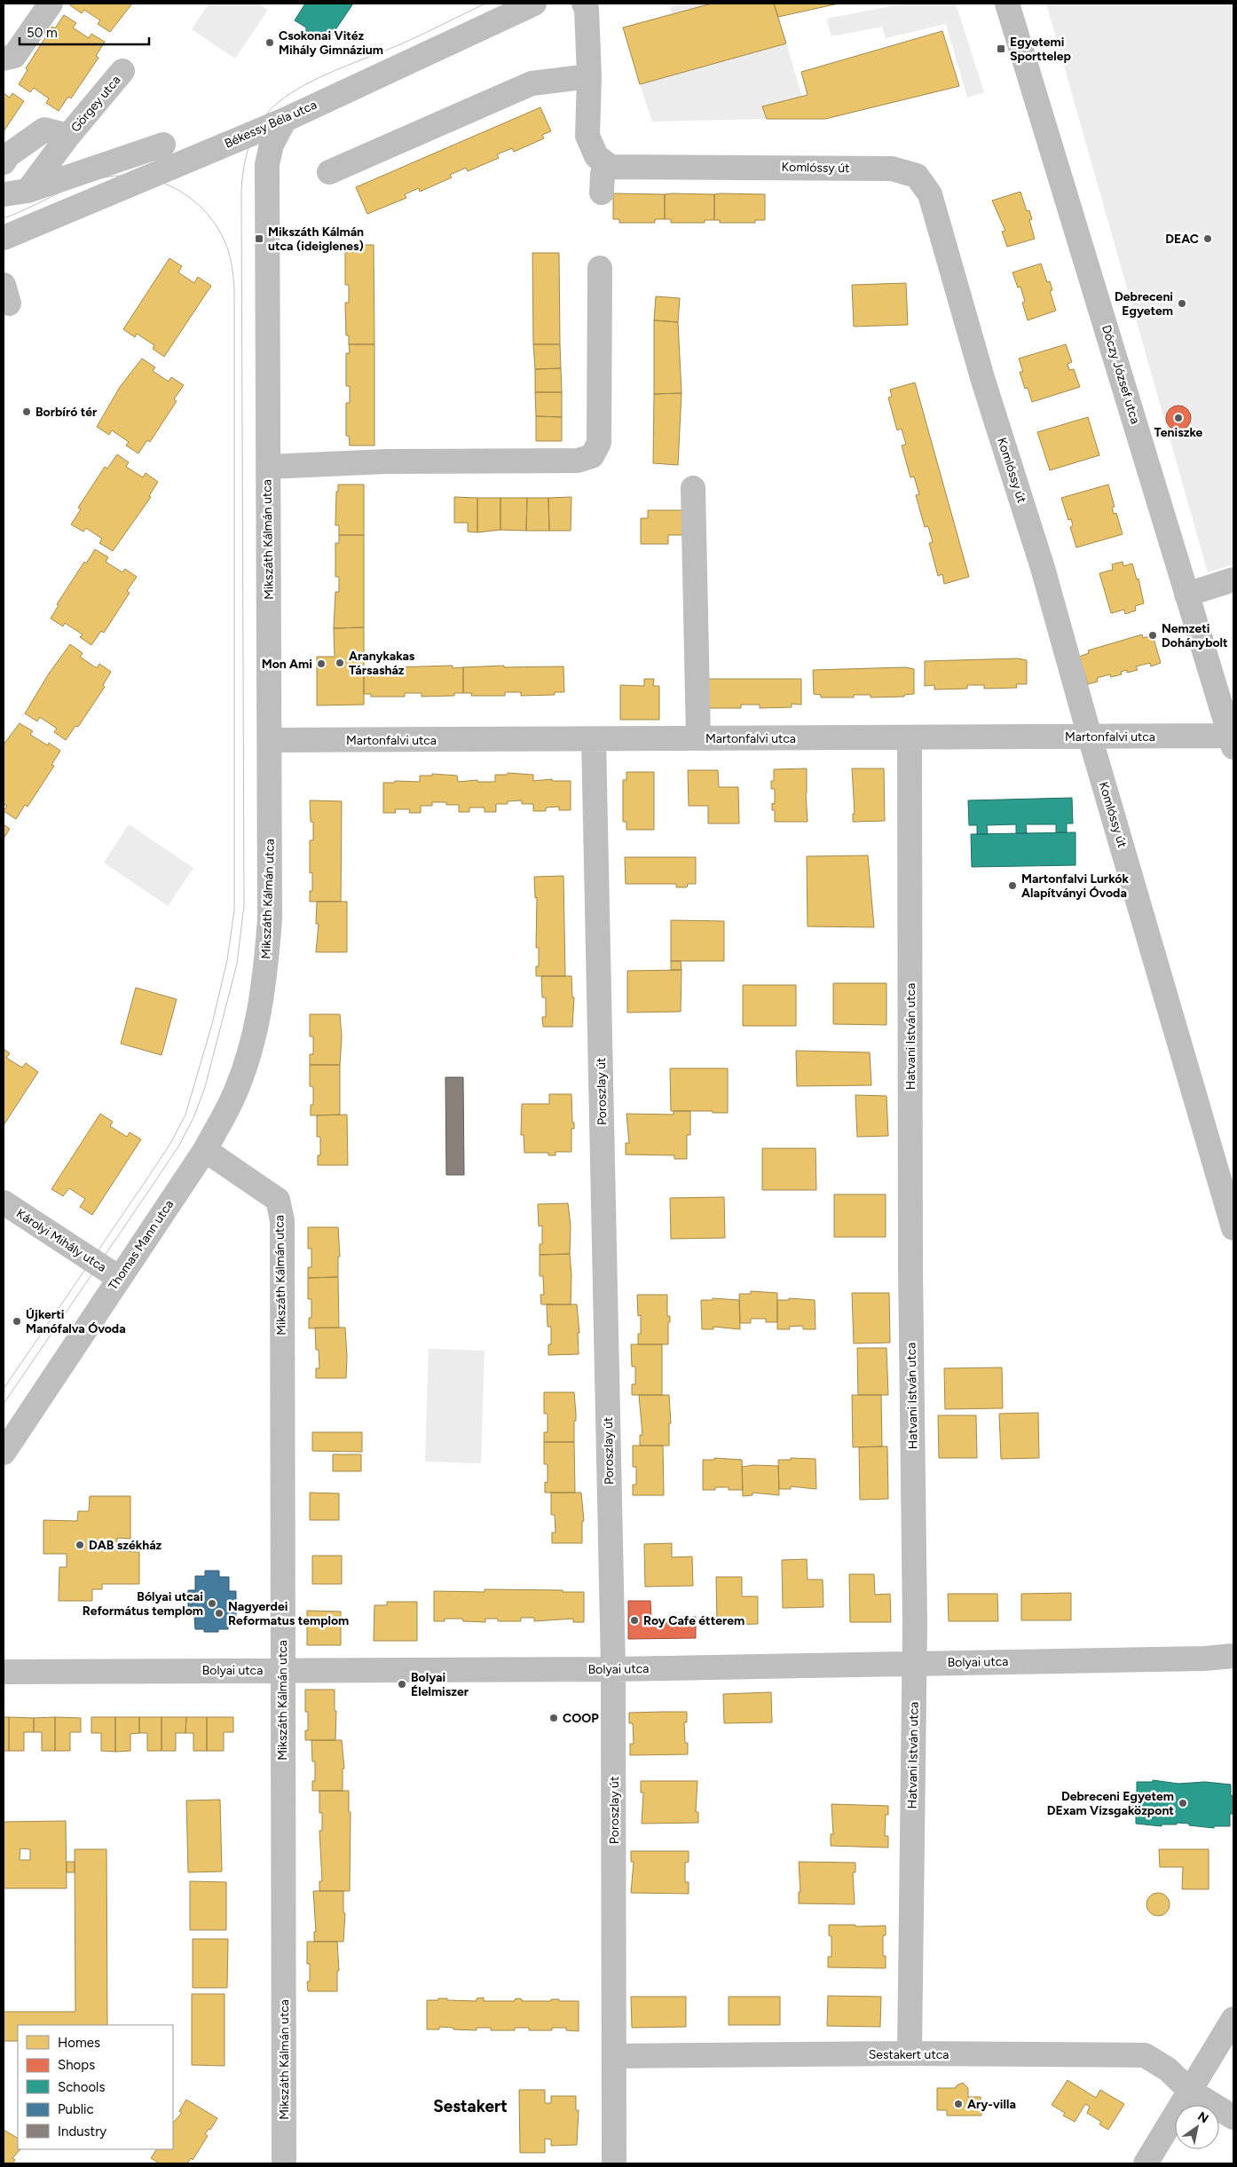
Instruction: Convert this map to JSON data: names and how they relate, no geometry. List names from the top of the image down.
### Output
{
  "streets": {
    "street": [
      "Görgey utca",
      "Békessy Béla utca",
      "Komlóssy út",
      "Dóczy József utca",
      "Mikszáth Kálmán utca",
      "Martonfalvi utca",
      "Hatvani István utca",
      "Poroszlay út",
      "Károlyi Mihály utca",
      "Thomas Mann utca",
      "Bolyai utca",
      "Sestakert utca"
    ]
  },
  "crossings": [
    ["Békessy Béla utca", "Mikszáth Kálmán utca"],
    ["Komlóssy út", "Martonfalvi utca"],
    ["Dóczy József utca", "Martonfalvi utca"],
    ["Mikszáth Kálmán utca", "Martonfalvi utca"],
    ["Mikszáth Kálmán utca", "Thomas Mann utca"],
    ["Mikszáth Kálmán utca", "Bolyai utca"],
    ["Martonfalvi utca", "Hatvani István utca"],
    ["Martonfalvi utca", "Poroszlay út"],
    ["Hatvani István utca", "Bolyai utca"],
    ["Hatvani István utca", "Sestakert utca"],
    ["Poroszlay út", "Bolyai utca"],
    ["Poroszlay út", "Sestakert utca"],
    ["Károlyi Mihály utca", "Thomas Mann utca"]
  ],
  "districts": ["Sestakert"],
  "places": {
    "other": [
      "Csokonai Vitéz Mihály Gimnázium",
      "DEAC",
      "Debreceni Egyetem",
      "Borbíró tér",
      "Teniszke",
      "Nemzeti Dohánybolt",
      "Aranykakas Társasház",
      "Mon Ami",
      "Martonfalvi Lurkók Alapítványi Óvoda",
      "Újkerti Manófalva Óvoda",
      "DAB székház",
      "Bólyai utcai Református templom",
      "Nagyerdei Reformatus templom",
      "Roy Cafe étterem",
      "Bolyai Élelmiszer",
      "COOP",
      "Debreceni Egyetem DExam Vizsgaközpont",
      "Ary-villa"
    ],
    "transit": ["Egyetemi Sporttelep", "Mikszáth Kálmán utca (ideiglenes)"]
  },
  "legend": [
    "Homes",
    "Shops",
    "Schools",
    "Public",
    "Industry"
  ],
  "scale_bar": "50 m",
  "north": "top right"
}
